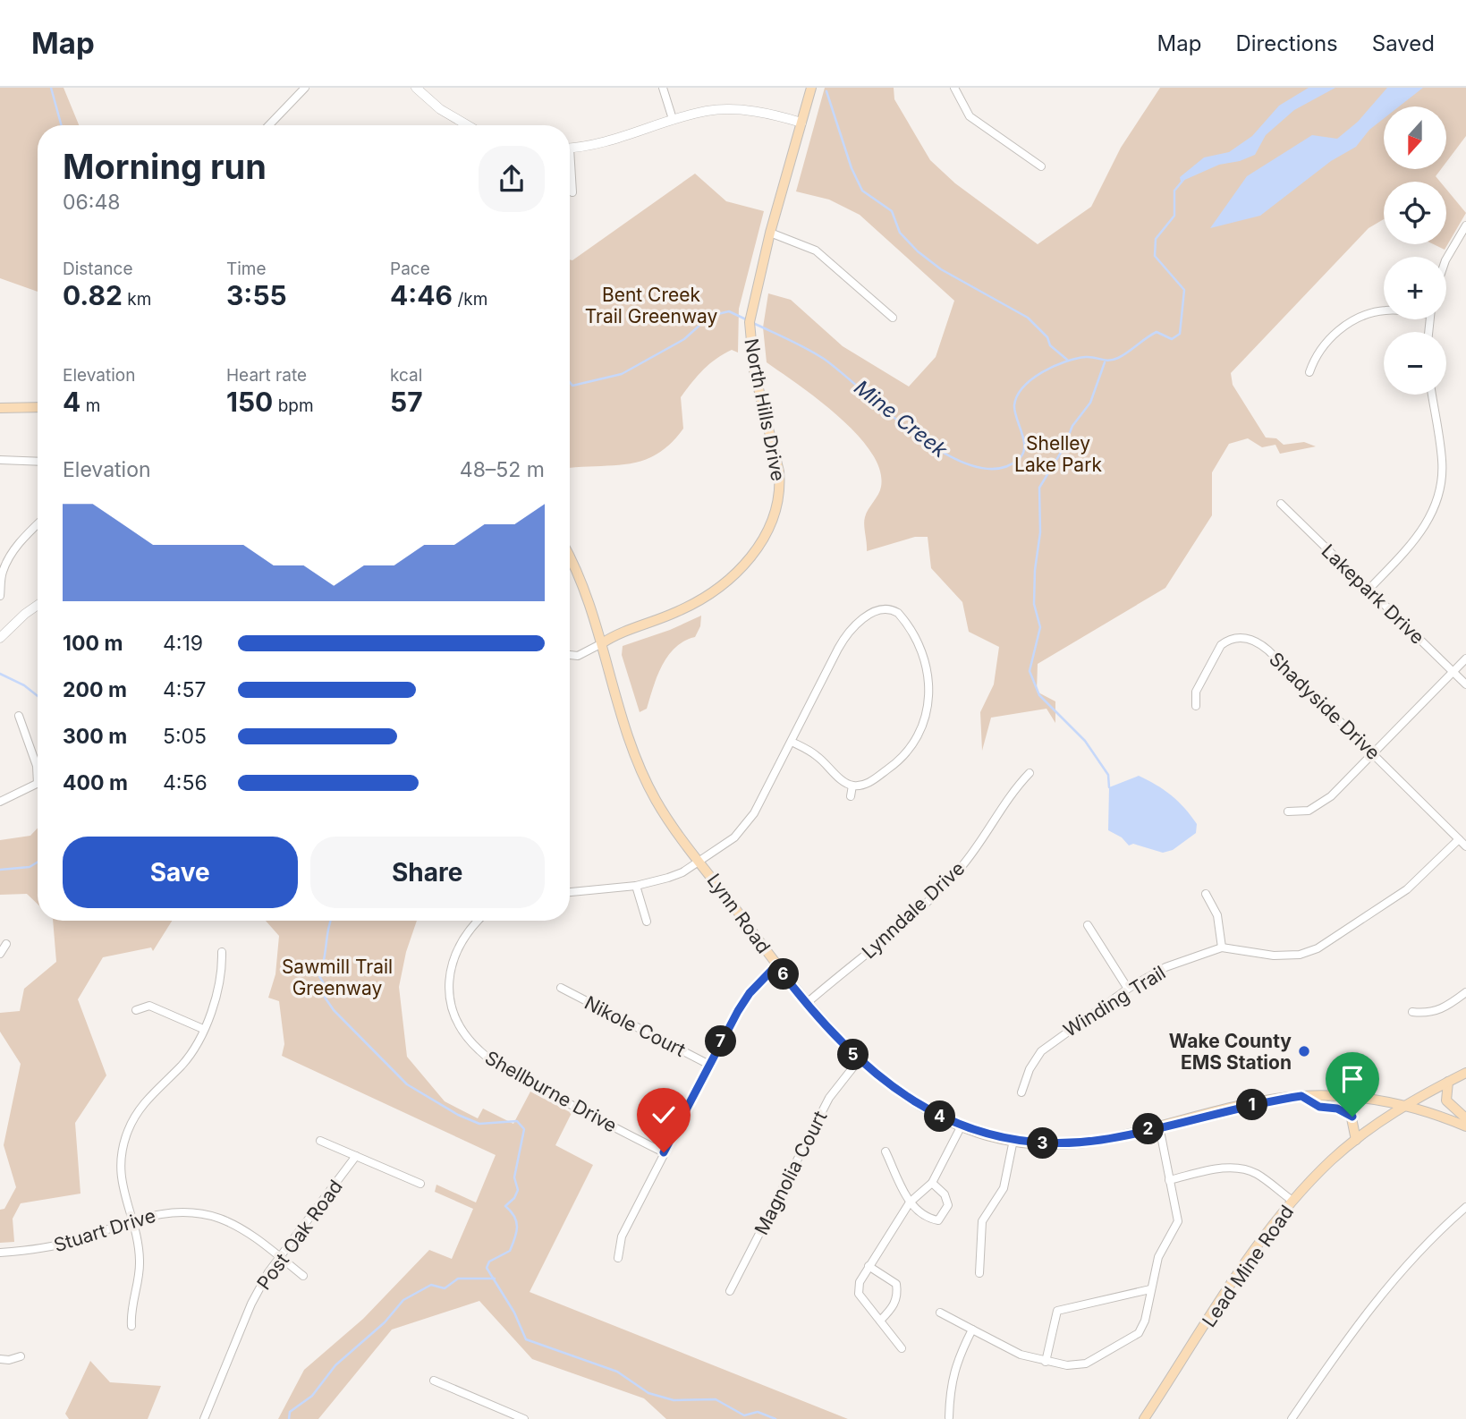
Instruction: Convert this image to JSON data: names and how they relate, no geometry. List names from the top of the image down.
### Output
{
  "streets": {
    "main road": ["North Hills Drive", "Lynn Road", "Lead Mine Road"],
    "street": [
      "Lakepark Drive",
      "Shadyside Drive",
      "Lynndale Drive",
      "Winding Trail",
      "Nikole Court",
      "Shellburne Drive",
      "Magnolia Court",
      "Stuart Drive",
      "Post Oak Road"
    ]
  },
  "crossings": [
    ["North Hills Drive", "Lynn Road"],
    ["Shadyside Drive", "Winding Trail"],
    ["Lynndale Drive", "Lynn Road"],
    ["Lynn Road", "Magnolia Court"],
    ["Lynn Road", "Lead Mine Road"],
    ["Stuart Drive", "Post Oak Road"]
  ],
  "water": ["Mine Creek"],
  "parks": ["Bent Creek Trail Greenway", "Shelley Lake Park", "Sawmill Trail Greenway"],
  "places": ["Wake County EMS Station"],
  "north": "bottom",
  "page": {
    "header": "Map",
    "nav": ["Map", "Directions", "Saved"],
    "map_buttons": ["+", "−"],
    "heading": ["Morning run", "06:48"],
    "stats": [
      ["Distance", "0.82 km"],
      ["Time", "3:55"],
      ["Pace", "4:46 /km"],
      ["Elevation", "4 m"],
      ["Heart rate", "150 bpm"],
      ["kcal", "57"]
    ],
    "chart": ["Elevation", "48–52 m"],
    "list": [
      {
        "name": "100 m",
        "note": "4:19"
      },
      {
        "name": "200 m",
        "note": "4:57"
      },
      {
        "name": "300 m",
        "note": "5:05"
      },
      {
        "name": "400 m",
        "note": "4:56"
      }
    ],
    "buttons": ["Save", "Share"],
    "pins": [
      "6",
      "7",
      "5",
      "1",
      "4",
      "2",
      "3"
    ]
  }
}
